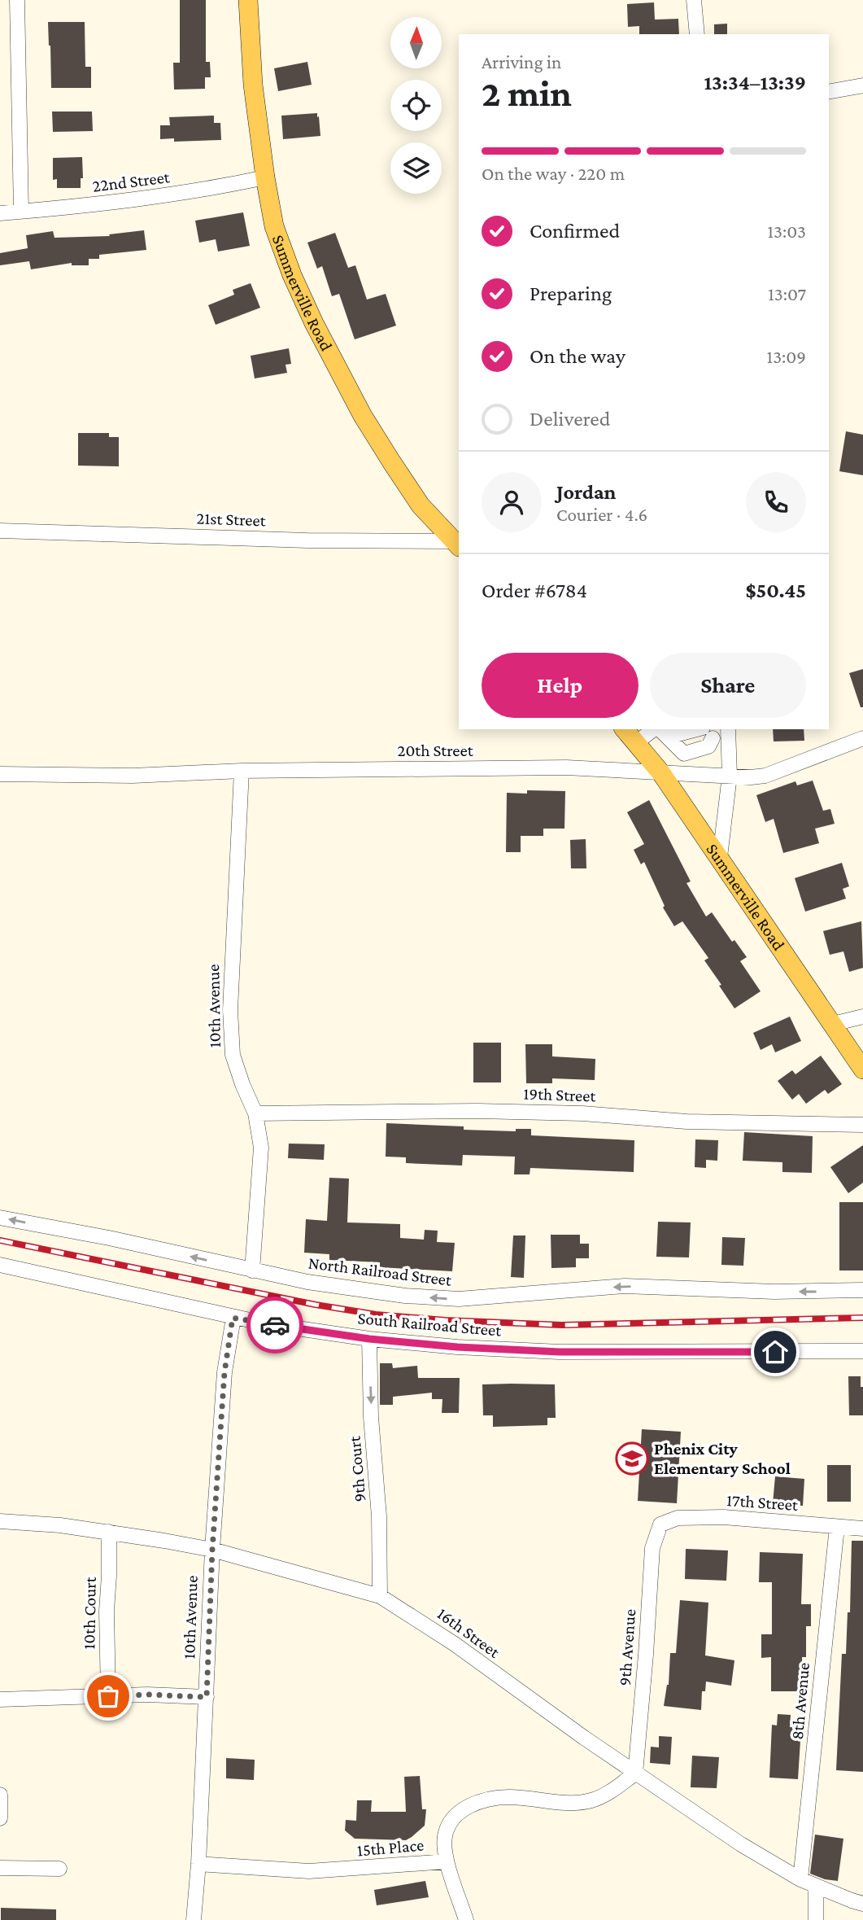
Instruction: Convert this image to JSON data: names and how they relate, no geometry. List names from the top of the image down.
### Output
{
  "streets": {
    "main road": ["Summerville Road"],
    "street": [
      "22nd Street",
      "21st Street",
      "20th Street",
      "10th Avenue",
      "19th Street",
      "North Railroad Street",
      "South Railroad Street",
      "9th Court",
      "17th Street",
      "10th Court",
      "16th Street",
      "9th Avenue",
      "8th Avenue",
      "15th Place"
    ]
  },
  "crossings": [
    ["22nd Street", "Summerville Road"],
    ["Summerville Road", "21st Street"],
    ["Summerville Road", "20th Street"],
    ["20th Street", "10th Avenue"],
    ["10th Avenue", "19th Street"],
    ["10th Avenue", "North Railroad Street"],
    ["10th Avenue", "South Railroad Street"],
    ["10th Avenue", "16th Street"],
    ["10th Avenue", "15th Place"],
    ["South Railroad Street", "9th Court"],
    ["9th Court", "16th Street"],
    ["17th Street", "9th Avenue"],
    ["17th Street", "8th Avenue"],
    ["10th Court", "16th Street"],
    ["16th Street", "9th Avenue"],
    ["16th Street", "8th Avenue"],
    ["16th Street", "15th Place"],
    ["9th Avenue", "15th Place"]
  ],
  "one_way": ["North Railroad Street", "9th Court"],
  "places": {
    "school or university": ["Phenix City Elementary School"]
  },
  "north": "top",
  "page": {
    "heading": ["2 min", "Arriving in", "13:34–13:39"],
    "panel": [
      "Jordan",
      "Courier · 4.6",
      "Order #6784",
      "$50.45"
    ],
    "bar": "On the way · 220 m",
    "list": [
      ["Confirmed", "13:03"],
      ["Preparing", "13:07"],
      ["On the way", "13:09"],
      "Delivered"
    ],
    "buttons": ["Help", "Share"]
  }
}
